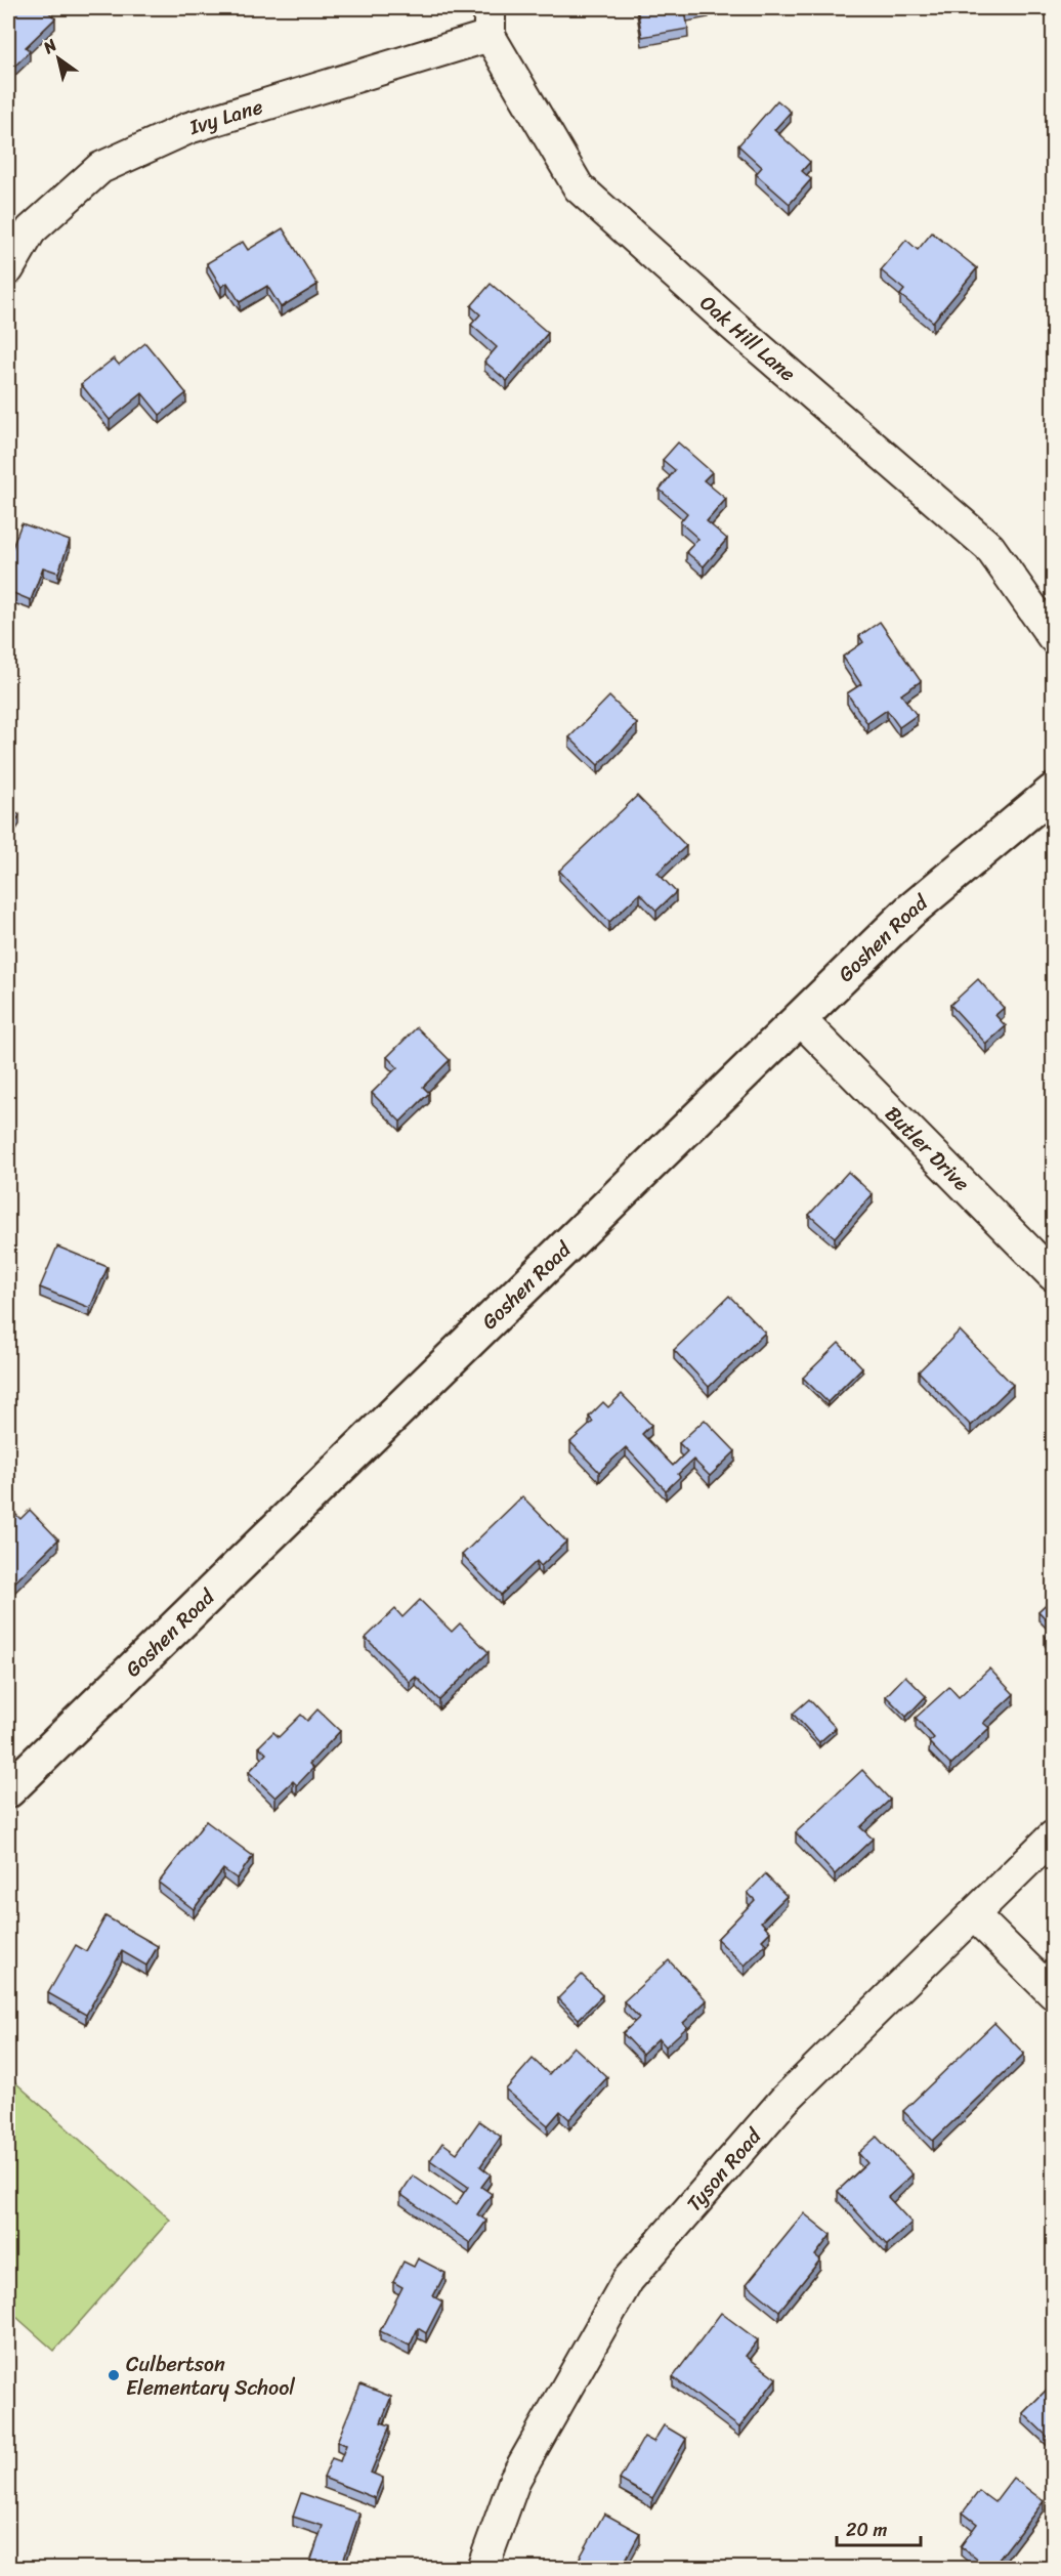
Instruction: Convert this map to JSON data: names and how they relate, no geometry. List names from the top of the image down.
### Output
{
  "streets": {
    "street": [
      "Ivy Lane",
      "Oak Hill Lane",
      "Goshen Road",
      "Butler Drive",
      "Tyson Road"
    ]
  },
  "crossings": [
    ["Ivy Lane", "Oak Hill Lane"],
    ["Goshen Road", "Butler Drive"]
  ],
  "places": ["Culbertson Elementary School"],
  "scale_bar": "20 m",
  "north": "top left"
}
